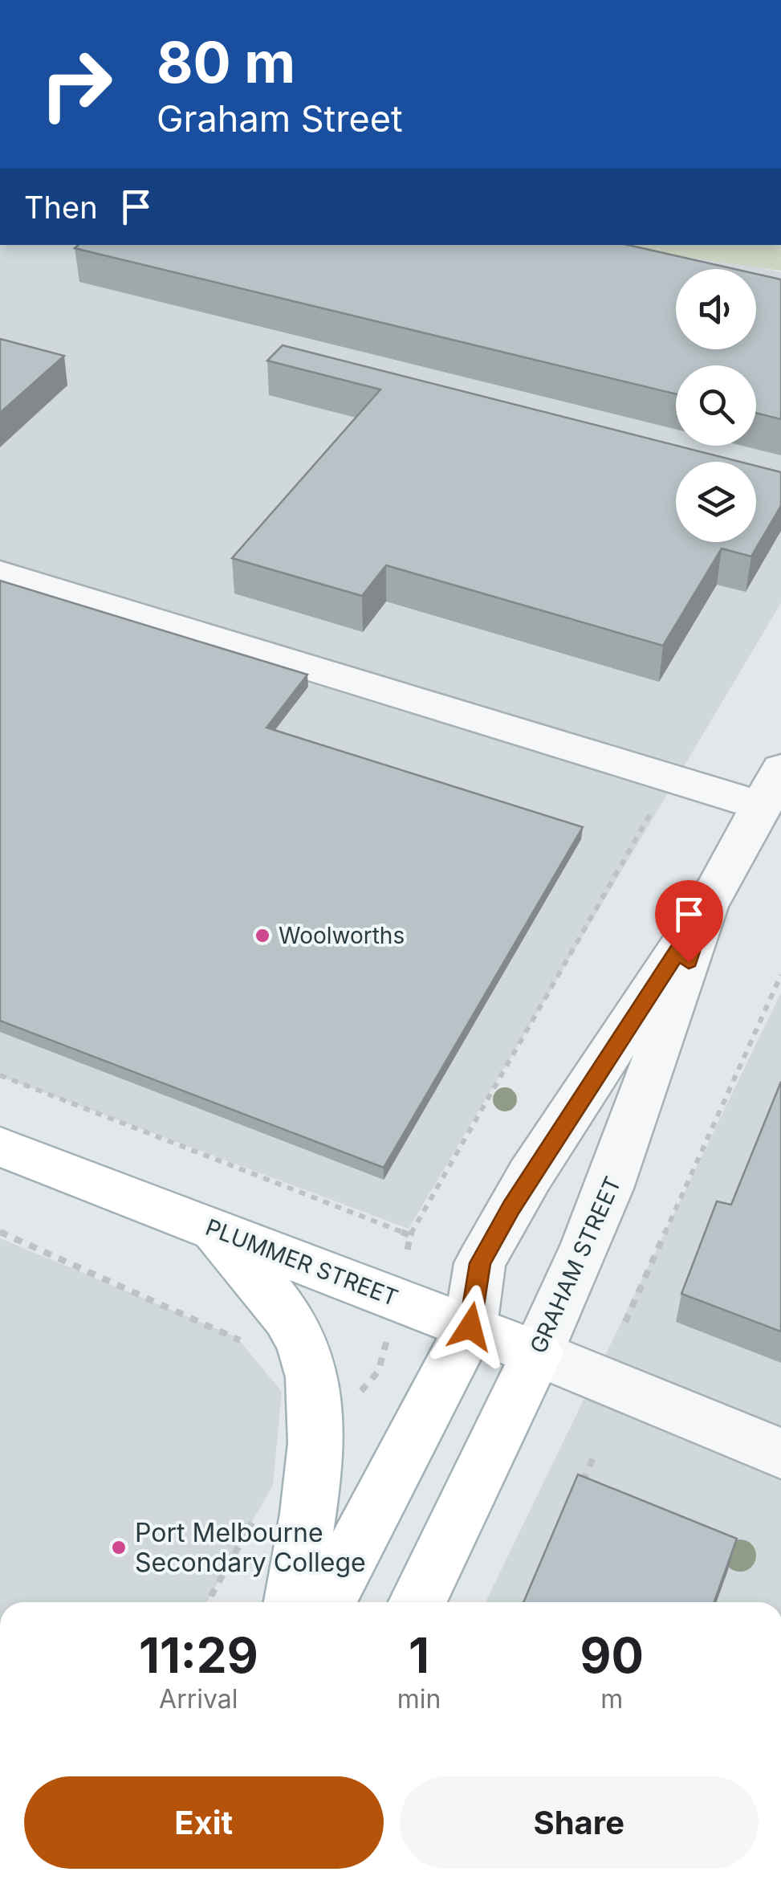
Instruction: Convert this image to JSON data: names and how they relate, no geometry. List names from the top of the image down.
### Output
{
  "streets": {
    "main road": ["PLUMMER STREET", "GRAHAM STREET"]
  },
  "crossings": [
    ["PLUMMER STREET", "GRAHAM STREET"]
  ],
  "places": ["Woolworths", "Port Melbourne Secondary College"],
  "page": {
    "turn": ["80 m", "Graham Street"],
    "then": "Then",
    "eta": [
      "11:29",
      "Arrival",
      "1",
      "min",
      "90",
      "m"
    ],
    "buttons": ["Exit", "Share"]
  }
}
